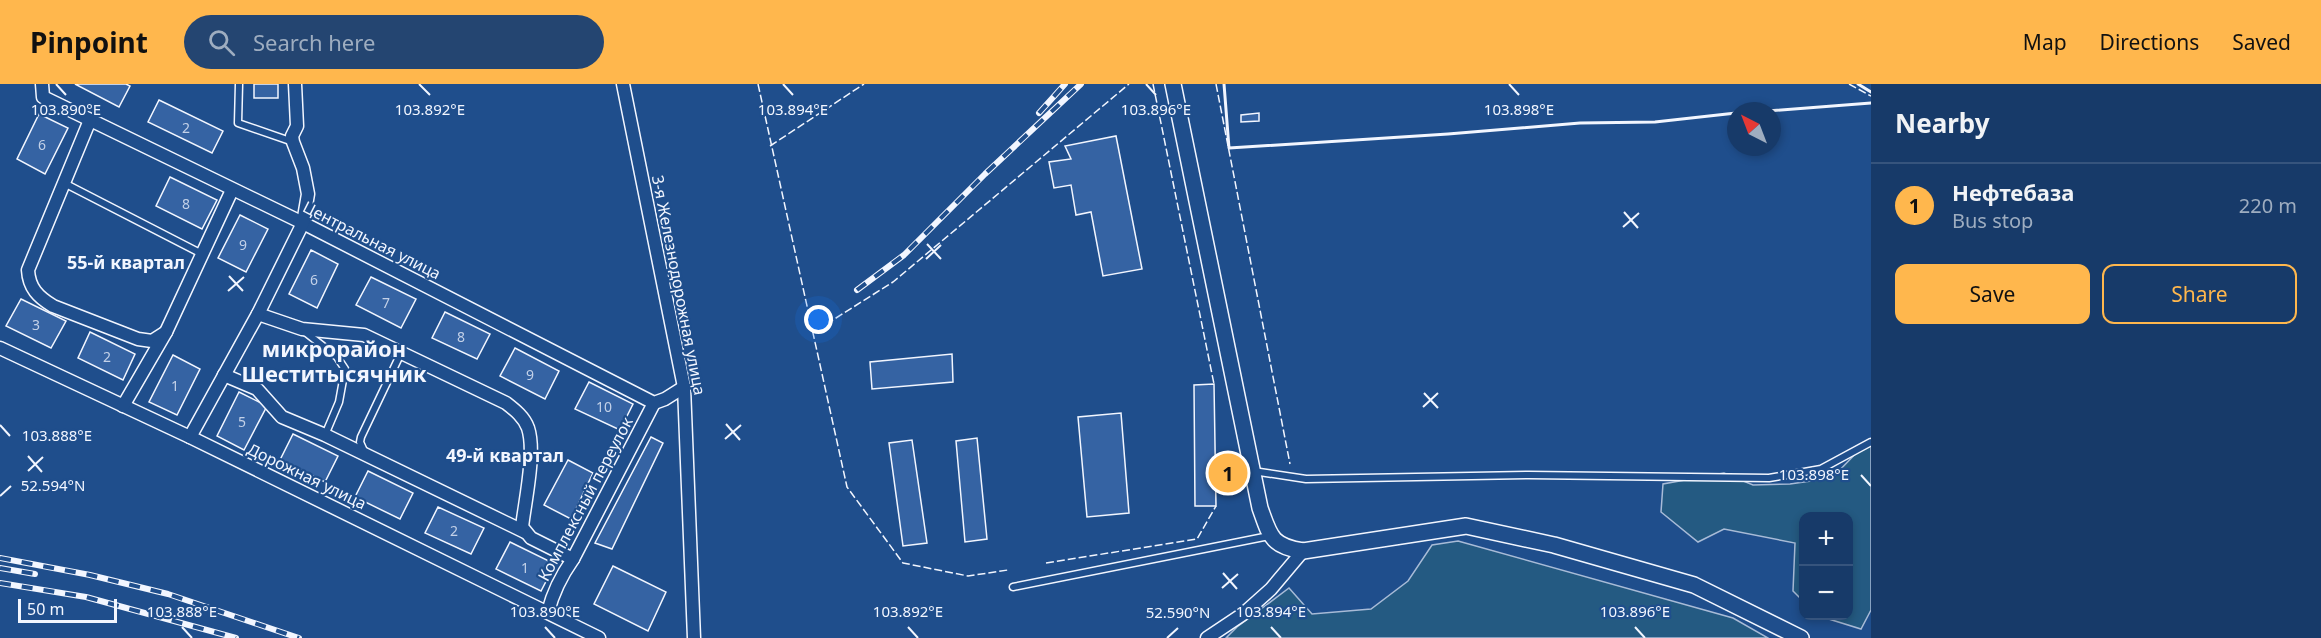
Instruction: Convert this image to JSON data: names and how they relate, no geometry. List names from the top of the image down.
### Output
{
  "streets": {
    "street": [
      "Центральная улица",
      "3-я Железнодорожная улица",
      "Дорожная улица",
      "Комплексный переулок"
    ]
  },
  "crossings": [
    ["Центральная улица", "Комплексный переулок"],
    ["Дорожная улица", "Комплексный переулок"]
  ],
  "districts": ["55-й квартал", "микрорайон Шеститысячник", "49-й квартал"],
  "house_numbers": [
    "2",
    "6",
    "8",
    "9",
    "6",
    "7",
    "3",
    "8",
    "2",
    "9",
    "1",
    "10",
    "5",
    "2",
    "1"
  ],
  "scale_bar": "50 m",
  "north": "top left",
  "page": {
    "header": "Pinpoint",
    "search": "Search here",
    "nav": ["Map", "Directions", "Saved"],
    "heading": "Nearby",
    "list": [
      {
        "mark": "1",
        "name": "Нефтебаза",
        "note": "Bus stop",
        "value": "220 m"
      }
    ],
    "buttons": ["Save", "Share"],
    "pins": "1",
    "map_buttons": ["+", "−"],
    "scale": "50 m"
  },
  "coordinates": [
    "103.890°E",
    "103.892°E",
    "103.894°E",
    "103.896°E",
    "103.898°E",
    "103.888°E",
    "52.594°N",
    "52.590°N"
  ]
}
